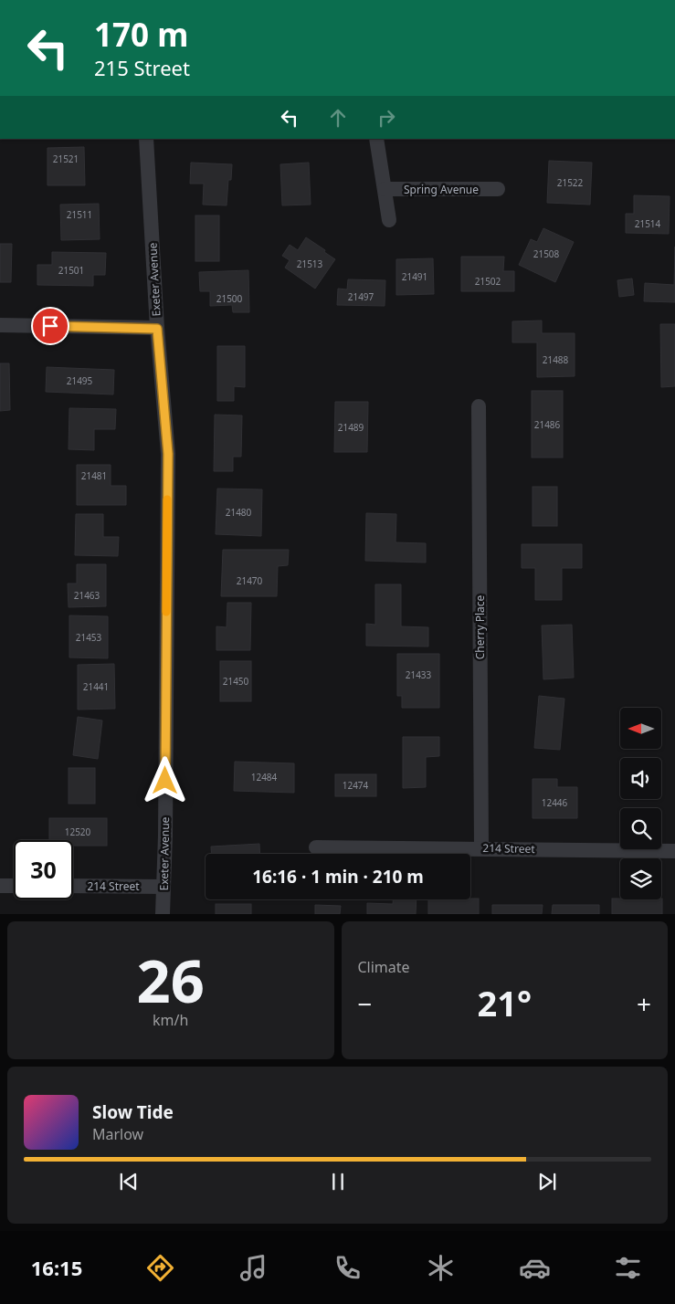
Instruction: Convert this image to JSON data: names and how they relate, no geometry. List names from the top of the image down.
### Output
{
  "streets": {
    "street": [
      "Spring Avenue",
      "Exeter Avenue",
      "Cherry Place",
      "214 Street"
    ]
  },
  "crossings": [
    ["Exeter Avenue", "214 Street"],
    ["Cherry Place", "214 Street"]
  ],
  "house_numbers": [
    "21521",
    "21522",
    "21511",
    "21514",
    "21508",
    "21513",
    "21501",
    "21491",
    "21502",
    "21497",
    "21500",
    "21488",
    "21495",
    "21486",
    "21489",
    "21481",
    "21480",
    "21470",
    "21463",
    "21453",
    "21433",
    "21450",
    "21441",
    "12484",
    "12474",
    "12446",
    "12520"
  ],
  "north": "left",
  "page": {
    "turn": ["170 m", "215 Street"],
    "limit": "30",
    "trip": "16:16 · 1 min · 210 m",
    "tile": [
      ["26", "km/h"],
      "Climate"
    ],
    "heat": ["−", "21°", "+"],
    "song": ["Slow Tide", "Marlow"],
    "tabs": "16:15"
  }
}
